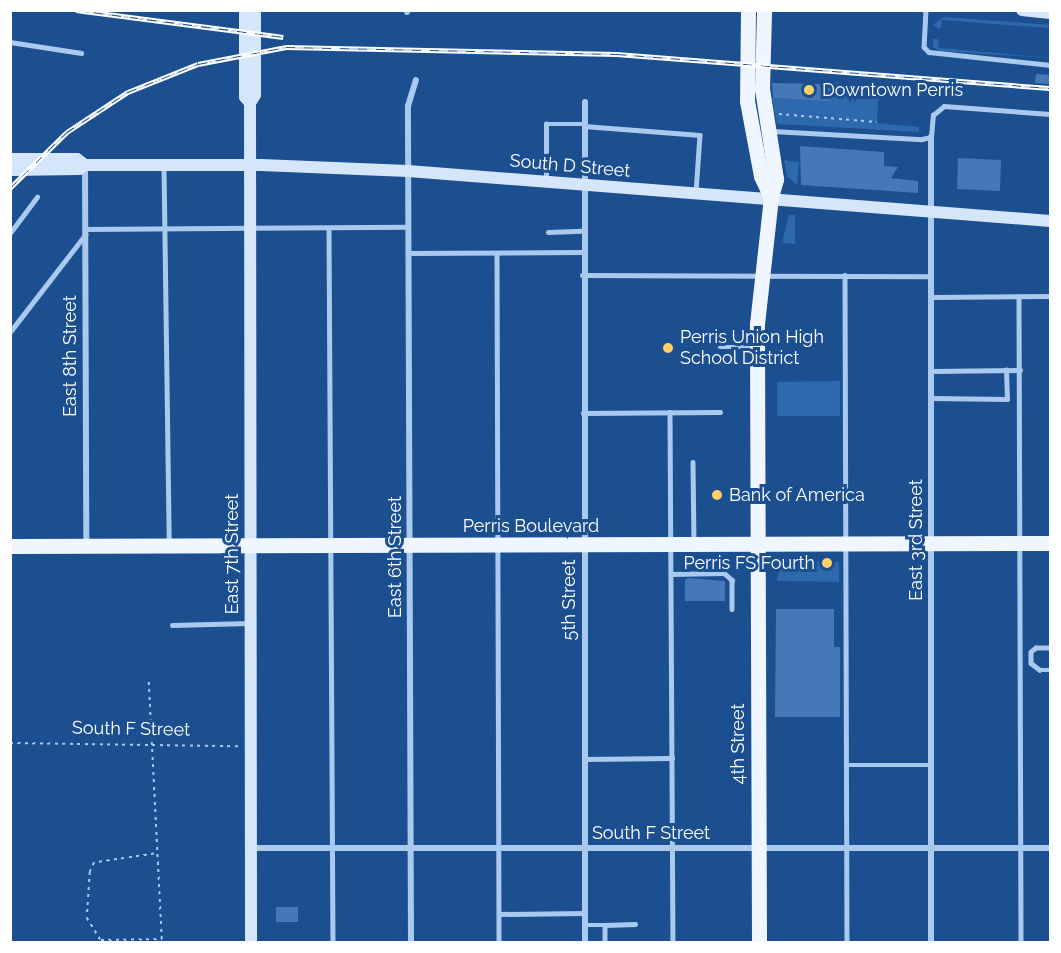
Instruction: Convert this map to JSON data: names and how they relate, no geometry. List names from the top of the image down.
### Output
{
  "streets": {
    "main road": [
      "South D Street",
      "Perris Boulevard",
      "East 7th Street",
      "4th Street"
    ],
    "street": [
      "East 8th Street",
      "East 3rd Street",
      "East 6th Street",
      "5th Street",
      "South F Street"
    ]
  },
  "crossings": [
    ["South D Street", "East 8th Street"],
    ["South D Street", "East 3rd Street"],
    ["South D Street", "East 7th Street"],
    ["South D Street", "East 6th Street"],
    ["South D Street", "5th Street"],
    ["South D Street", "4th Street"],
    ["East 8th Street", "Perris Boulevard"],
    ["Perris Boulevard", "East 3rd Street"],
    ["Perris Boulevard", "East 7th Street"],
    ["Perris Boulevard", "East 6th Street"],
    ["Perris Boulevard", "5th Street"],
    ["Perris Boulevard", "4th Street"],
    ["East 3rd Street", "South F Street"],
    ["East 7th Street", "South F Street"],
    ["East 6th Street", "South F Street"],
    ["5th Street", "South F Street"],
    ["South F Street", "4th Street"]
  ],
  "places": [
    "Downtown Perris",
    "Perris Union High School District",
    "Bank of America",
    "Perris FS Fourth"
  ]
}
